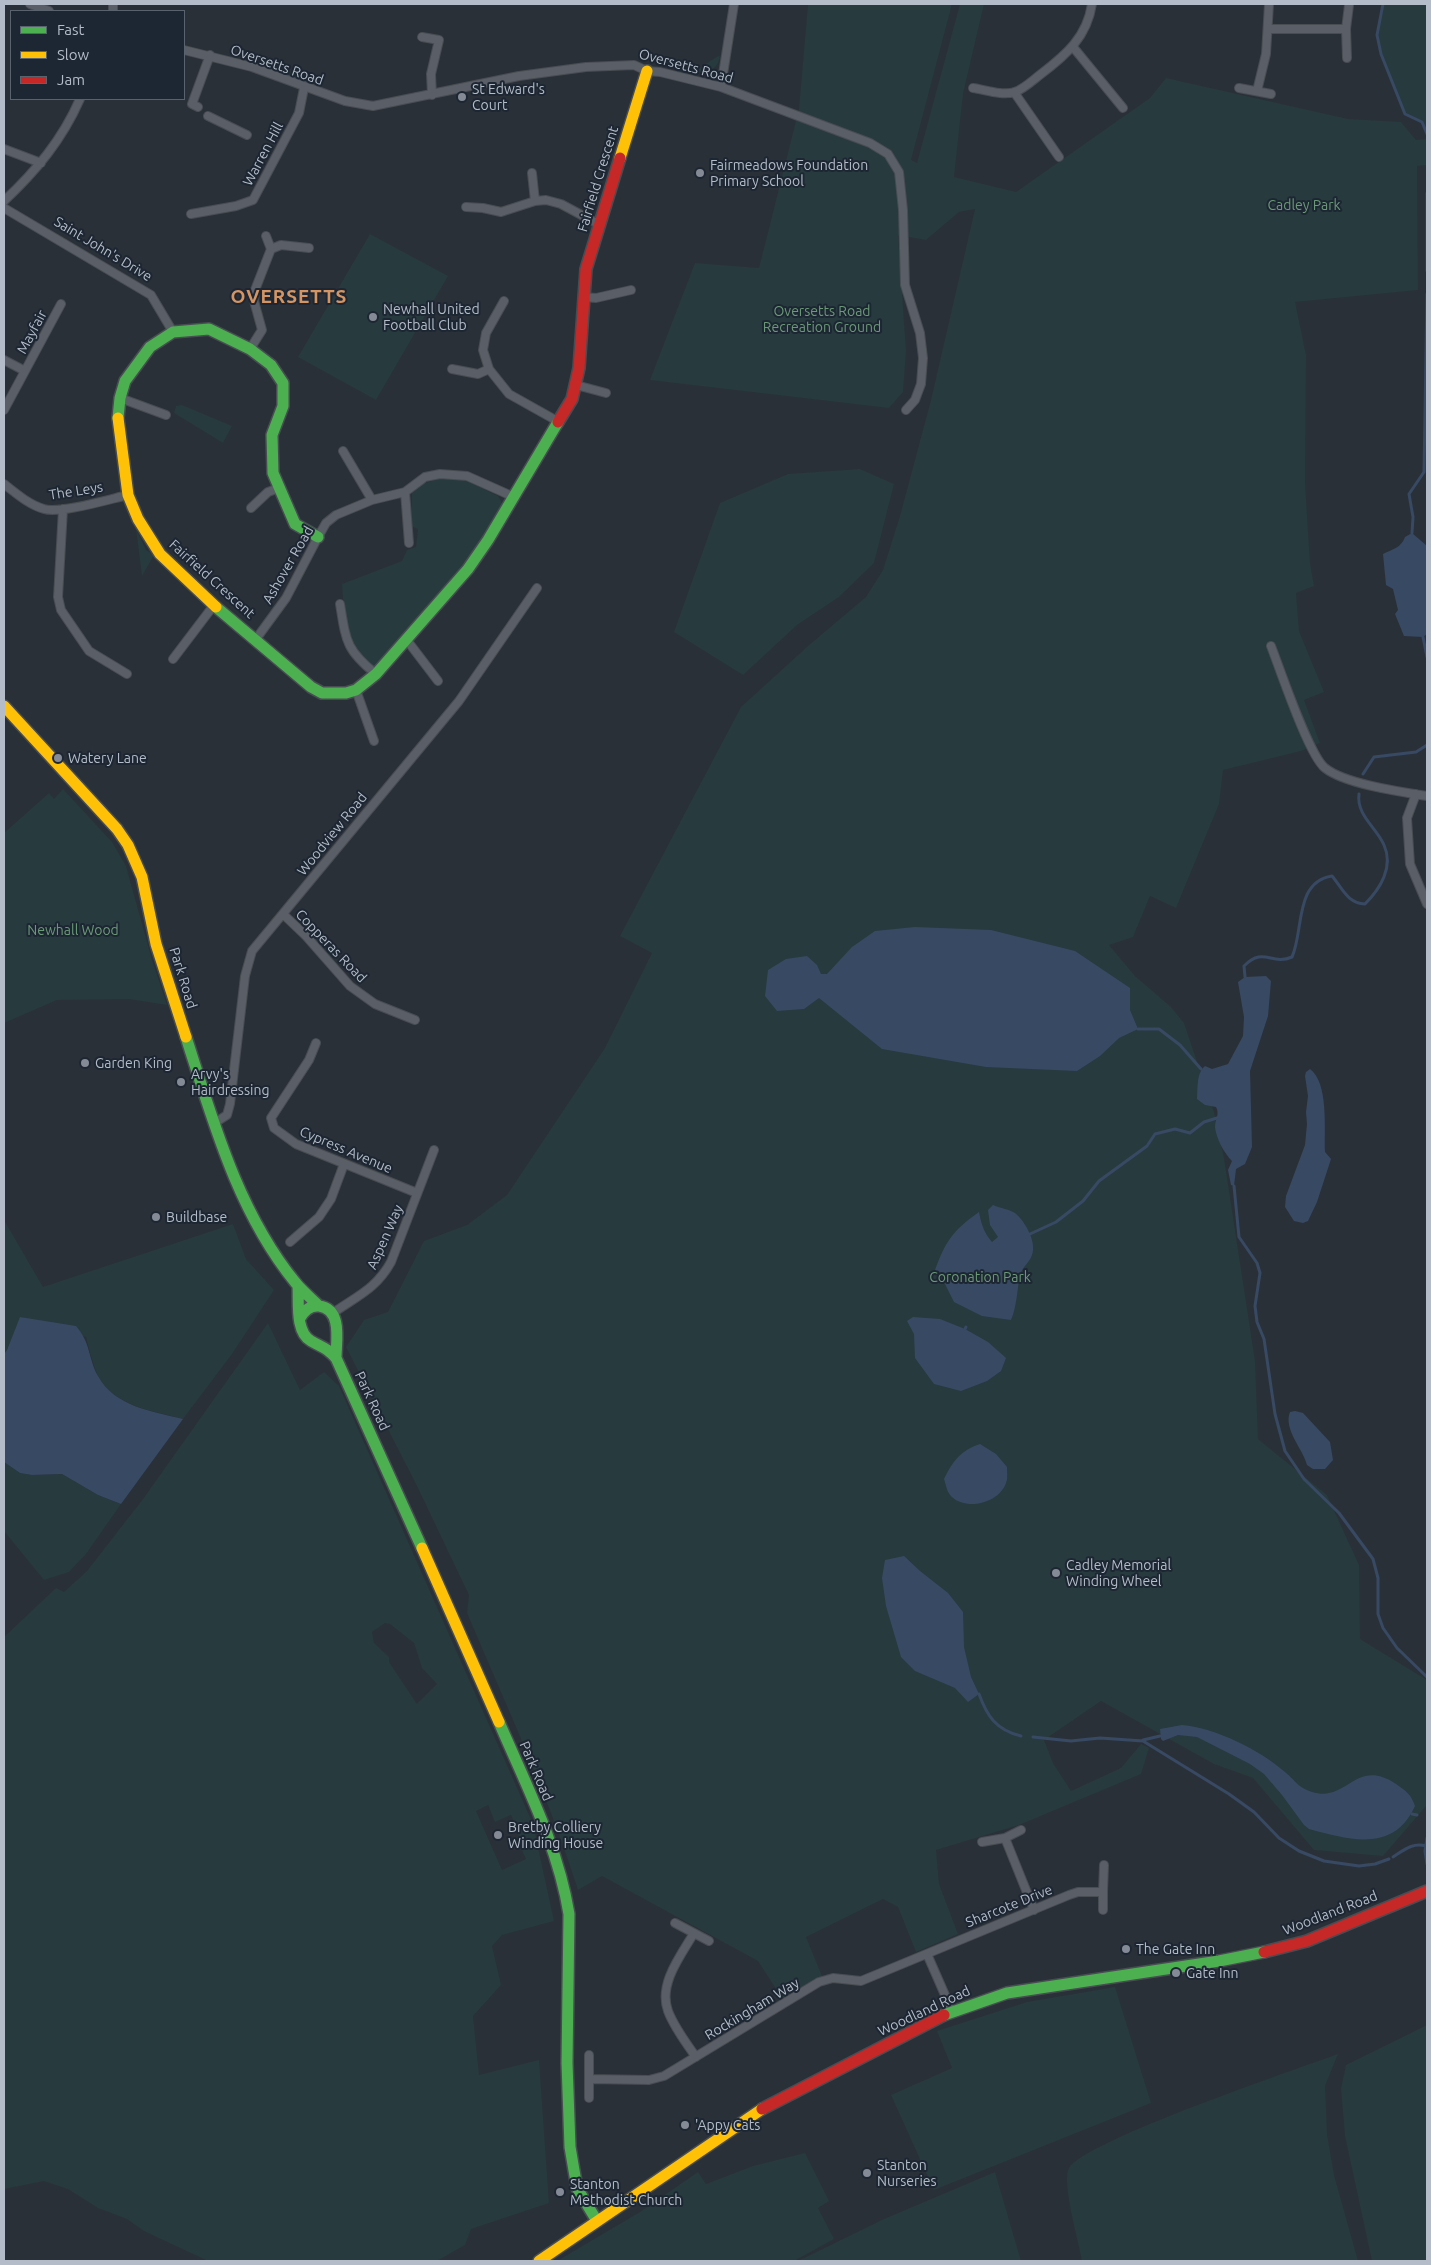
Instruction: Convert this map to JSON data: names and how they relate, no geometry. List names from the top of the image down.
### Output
{
  "streets": {
    "main road": ["Fairfield Crescent", "Park Road", "Woodland Road"],
    "street": [
      "Oversetts Road",
      "Warren Hill",
      "Saint John's Drive",
      "Mayfair",
      "The Leys",
      "Ashover Road",
      "Woodview Road",
      "Copperas Road",
      "Cypress Avenue",
      "Aspen Way",
      "Sharcote Drive",
      "Rockingham Way"
    ]
  },
  "crossings": [
    ["Oversetts Road", "Warren Hill"],
    ["Oversetts Road", "Fairfield Crescent"],
    ["Fairfield Crescent", "Saint John's Drive"],
    ["Fairfield Crescent", "The Leys"],
    ["Fairfield Crescent", "Ashover Road"],
    ["Woodview Road", "Copperas Road"],
    ["Woodview Road", "Park Road"],
    ["Park Road", "Aspen Way"],
    ["Park Road", "Woodland Road"],
    ["Cypress Avenue", "Aspen Way"],
    ["Sharcote Drive", "Rockingham Way"]
  ],
  "districts": ["OVERSETTS"],
  "parks": [
    "Cadley Park",
    "Oversetts Road Recreation Ground",
    "Newhall Wood",
    "Coronation Park"
  ],
  "places": [
    "St Edward's Court",
    "Fairmeadows Foundation Primary School",
    "Newhall United Football Club",
    "Watery Lane",
    "Garden King",
    "Arvy's Hairdressing",
    "Buildbase",
    "Cadley Memorial Winding Wheel",
    "Bretby Colliery Winding House",
    "The Gate Inn",
    "Gate Inn",
    "'Appy Cats",
    "Stanton Nurseries",
    "Stanton Methodist Church"
  ],
  "legend": ["Fast", "Slow", "Jam"]
}
